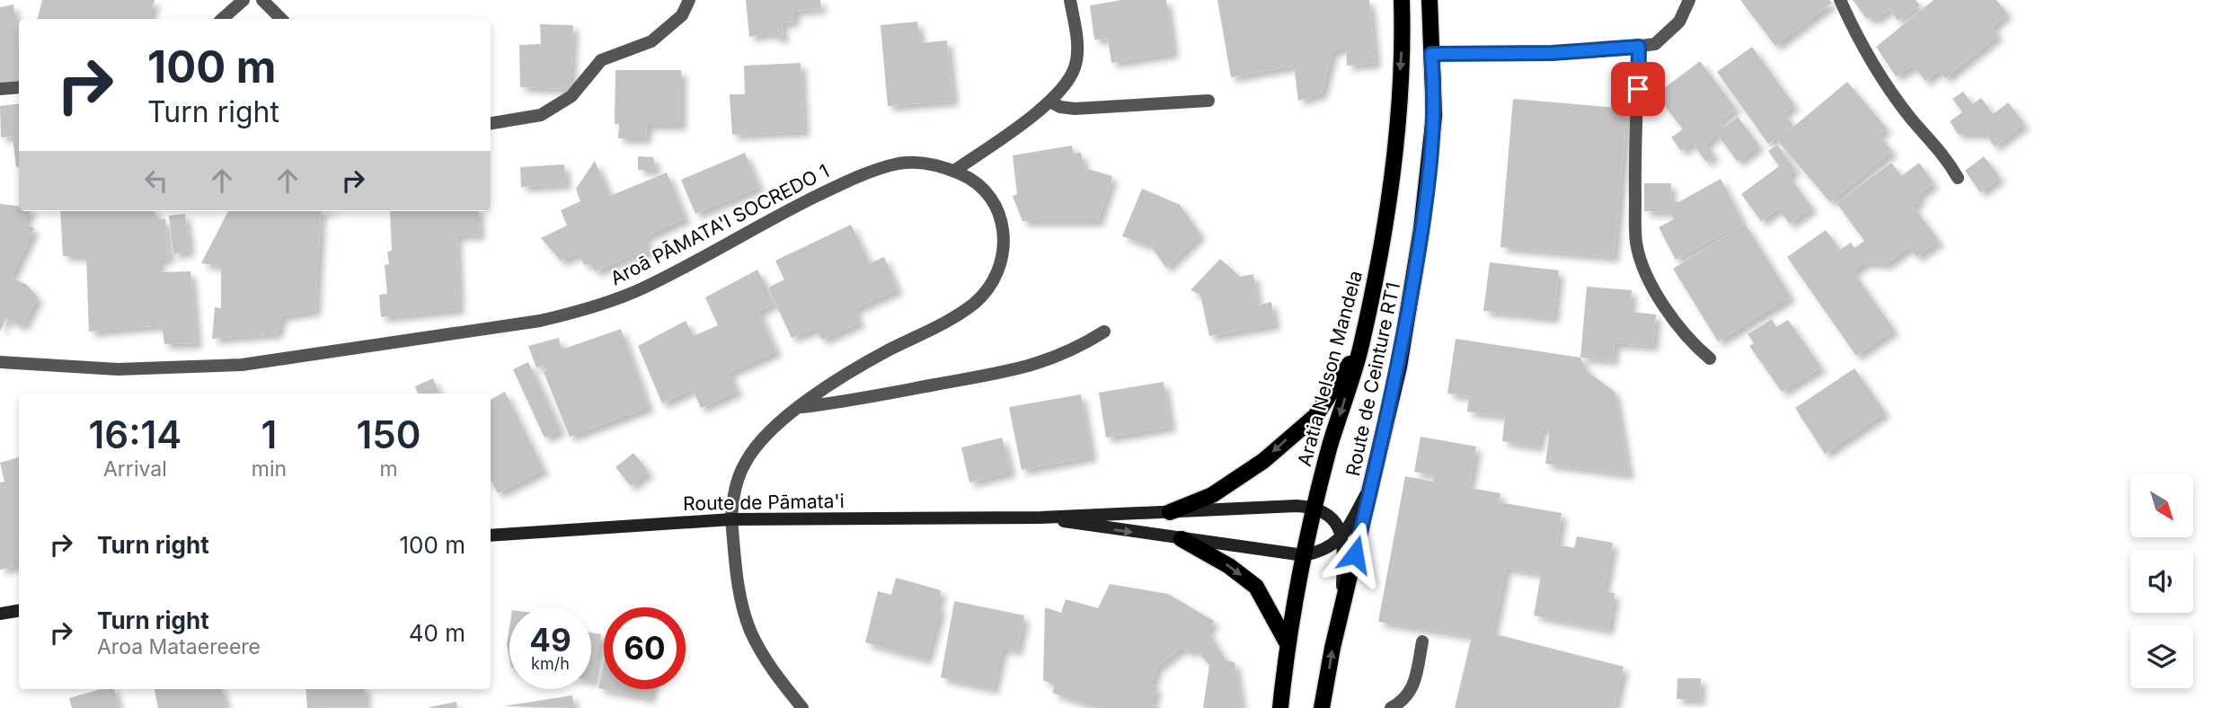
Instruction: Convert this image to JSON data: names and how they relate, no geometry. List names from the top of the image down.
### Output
{
  "streets": {
    "main road": ["Aratia Nelson Mandela", "Route de Ceinture RT1", "Route de Pāmata'i"],
    "street": ["Aroā PĀMATA'I SOCREDO 1"]
  },
  "crossings": [
    ["Aroā PĀMATA'I SOCREDO 1", "Route de Pāmata'i"]
  ],
  "one_way": ["Aratia Nelson Mandela"],
  "north": "bottom right",
  "page": {
    "turn": ["100 m", "Turn right"],
    "eta": [
      "16:14",
      "Arrival",
      "1",
      "min",
      "150",
      "m"
    ],
    "list": [
      {
        "name": "Turn right",
        "value": "100 m"
      },
      {
        "name": "Turn right",
        "note": "Aroa Mataereere",
        "value": "40 m"
      }
    ],
    "speed": "49 km/h",
    "limit": "60"
  }
}
